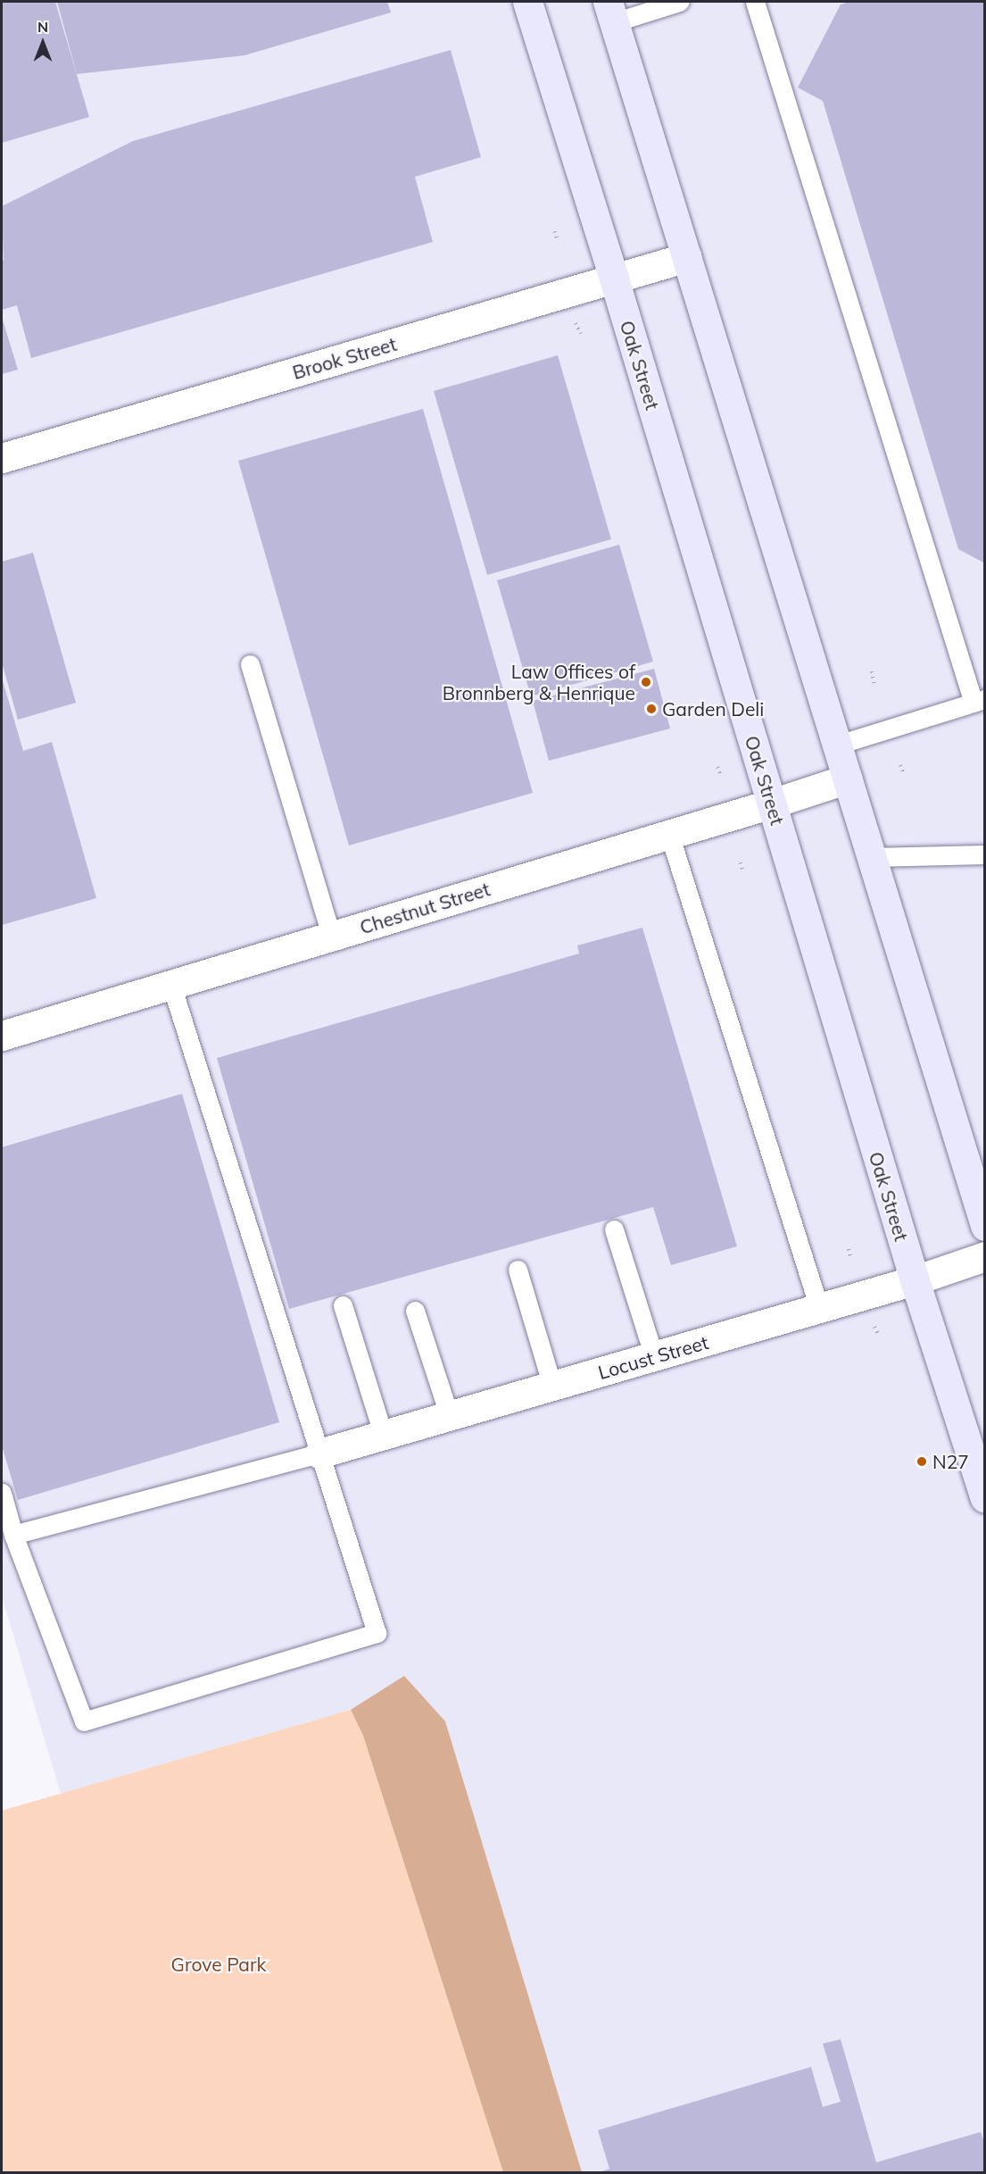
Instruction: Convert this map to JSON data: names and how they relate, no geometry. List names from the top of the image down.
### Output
{
  "streets": {
    "street": [
      "Brook Street",
      "Oak Street",
      "Chestnut Street",
      "Locust Street"
    ]
  },
  "crossings": [
    ["Brook Street", "Oak Street"],
    ["Oak Street", "Chestnut Street"],
    ["Oak Street", "Locust Street"]
  ],
  "parks": ["Grove Park"],
  "places": ["Law Offices of Bronnberg & Henrique", "Garden Deli", "N27"],
  "north": "top"
}
